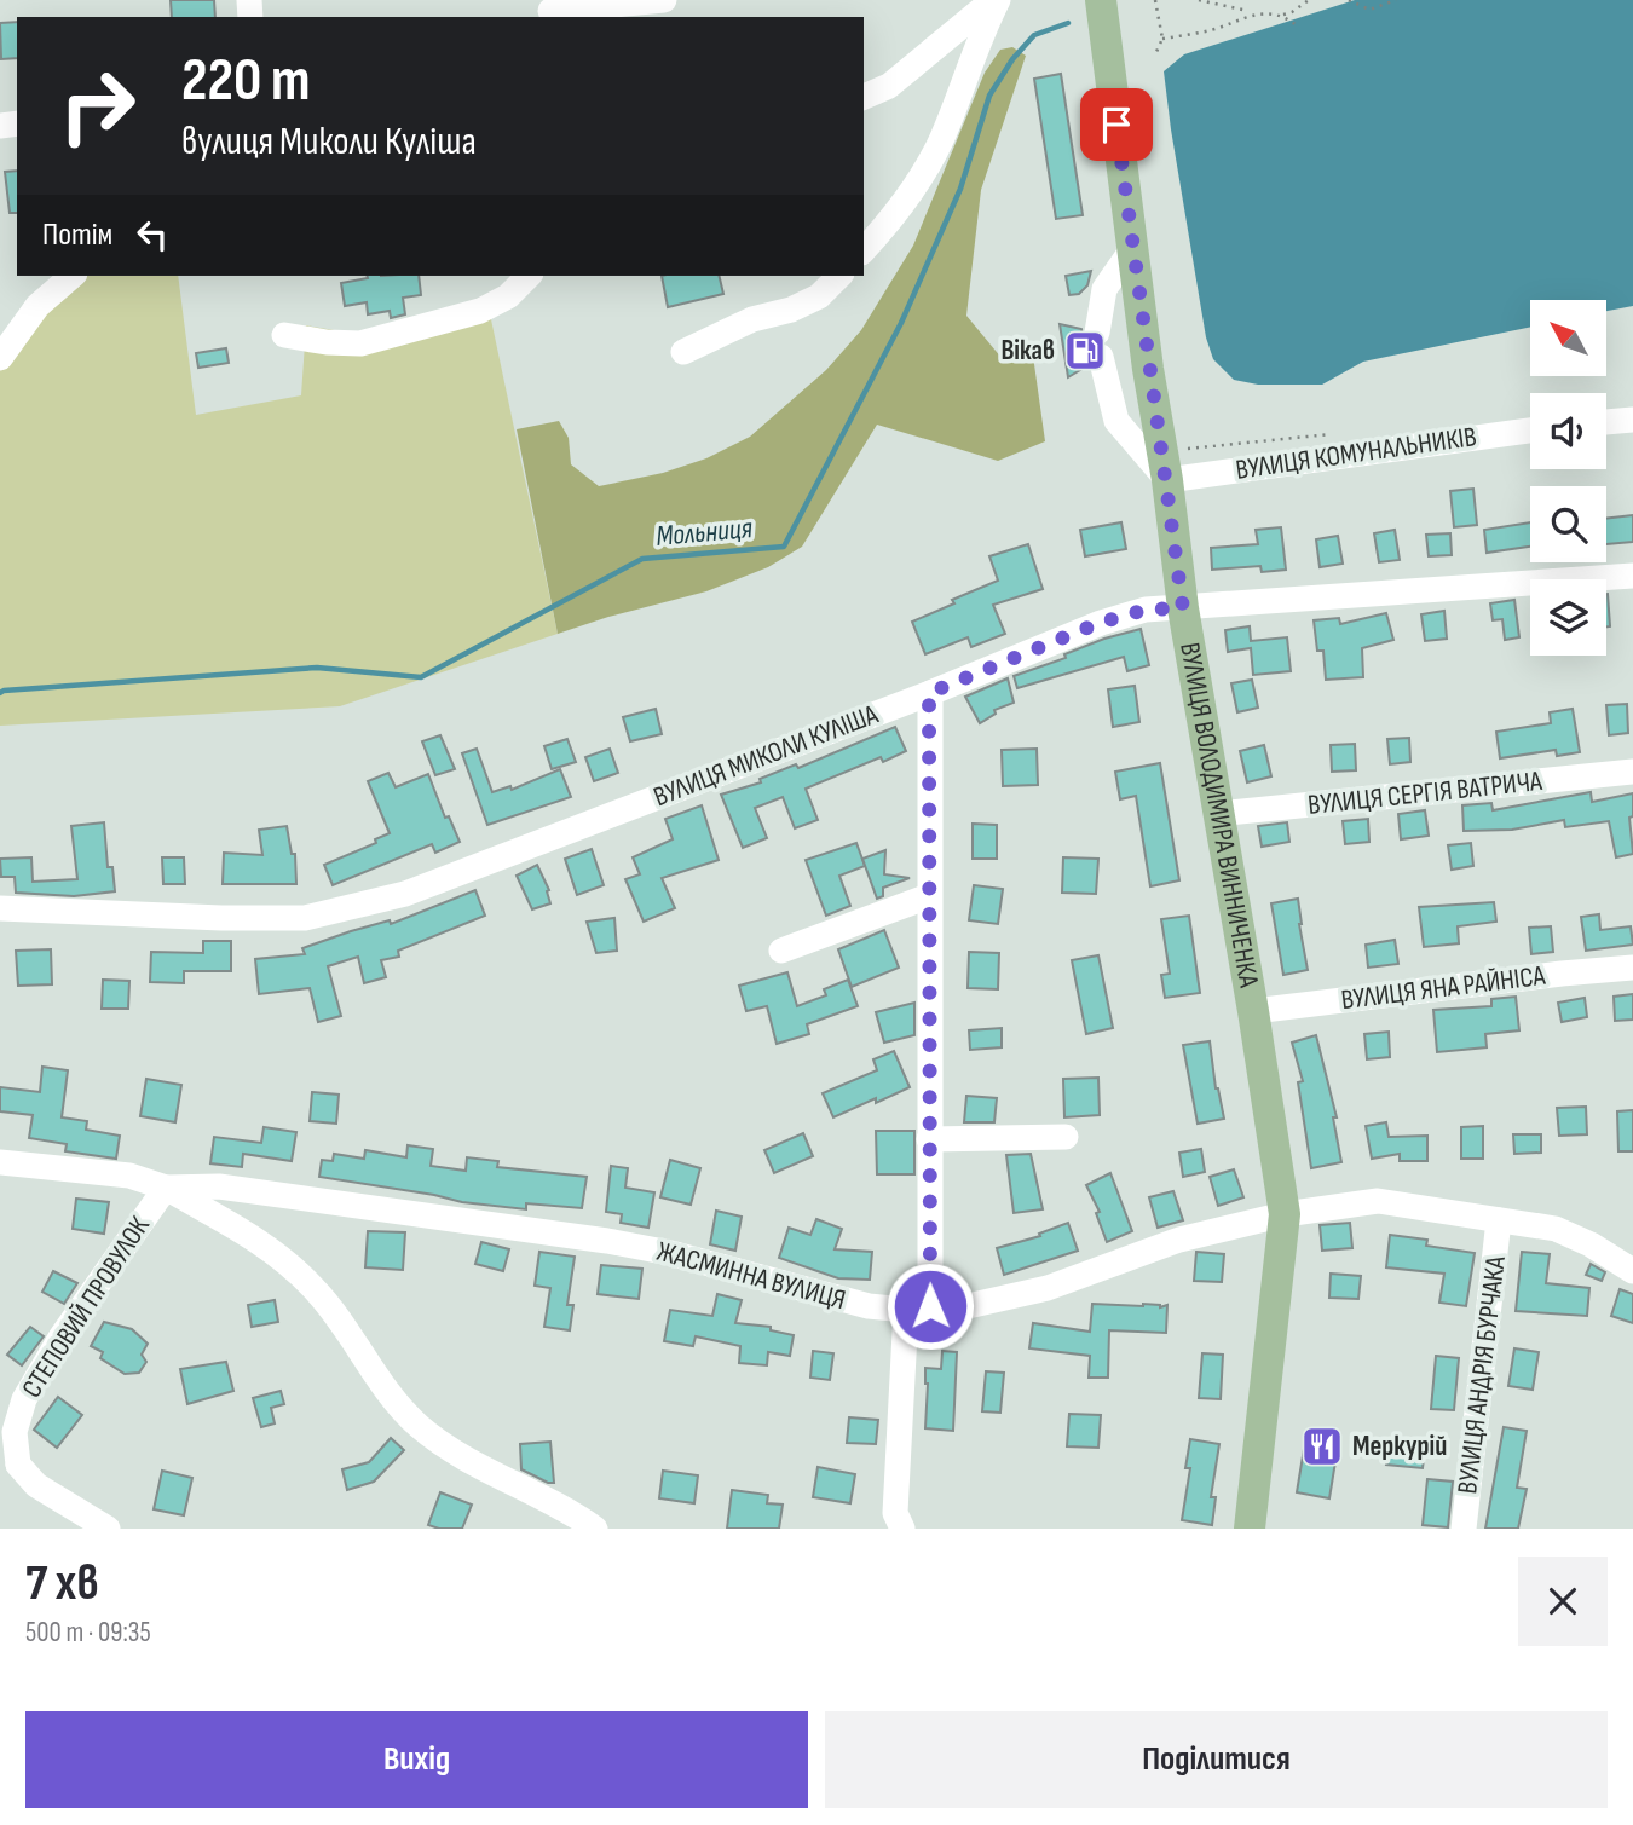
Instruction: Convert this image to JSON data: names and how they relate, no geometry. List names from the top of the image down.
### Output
{
  "streets": {
    "main road": ["ВУЛИЦЯ ВОЛОДИМИРА ВИННИЧЕНКА"],
    "street": [
      "ВУЛИЦЯ КОМУНАЛЬНИКІВ",
      "ВУЛИЦЯ МИКОЛИ КУЛІША",
      "ВУЛИЦЯ СЕРГІЯ ВАТРИЧА",
      "ВУЛИЦЯ ЯНА РАЙНІСА",
      "ЖАСМИННА ВУЛИЦЯ",
      "СТЕПОВИЙ ПРОВУЛОК",
      "ВУЛИЦЯ АНДРІЯ БУРЧАКА"
    ]
  },
  "crossings": [
    ["ВУЛИЦЯ КОМУНАЛЬНИКІВ", "ВУЛИЦЯ ВОЛОДИМИРА ВИННИЧЕНКА"],
    ["ВУЛИЦЯ МИКОЛИ КУЛІША", "ВУЛИЦЯ ВОЛОДИМИРА ВИННИЧЕНКА"],
    ["ВУЛИЦЯ СЕРГІЯ ВАТРИЧА", "ВУЛИЦЯ ВОЛОДИМИРА ВИННИЧЕНКА"],
    ["ВУЛИЦЯ ВОЛОДИМИРА ВИННИЧЕНКА", "ВУЛИЦЯ ЯНА РАЙНІСА"],
    ["ВУЛИЦЯ ВОЛОДИМИРА ВИННИЧЕНКА", "ЖАСМИННА ВУЛИЦЯ"],
    ["ЖАСМИННА ВУЛИЦЯ", "СТЕПОВИЙ ПРОВУЛОК"],
    ["ЖАСМИННА ВУЛИЦЯ", "ВУЛИЦЯ АНДРІЯ БУРЧАКА"]
  ],
  "water": ["Мольниця"],
  "places": {
    "fuel station": ["Вікав"],
    "restaurant": ["Меркурій"]
  },
  "north": "top left",
  "page": {
    "turn": ["220 m", "вулиця Миколи Куліша"],
    "then": "Потім",
    "heading": ["7 хв", "500 m · 09:35"],
    "buttons": ["Вихід", "Поділитися"]
  }
}
